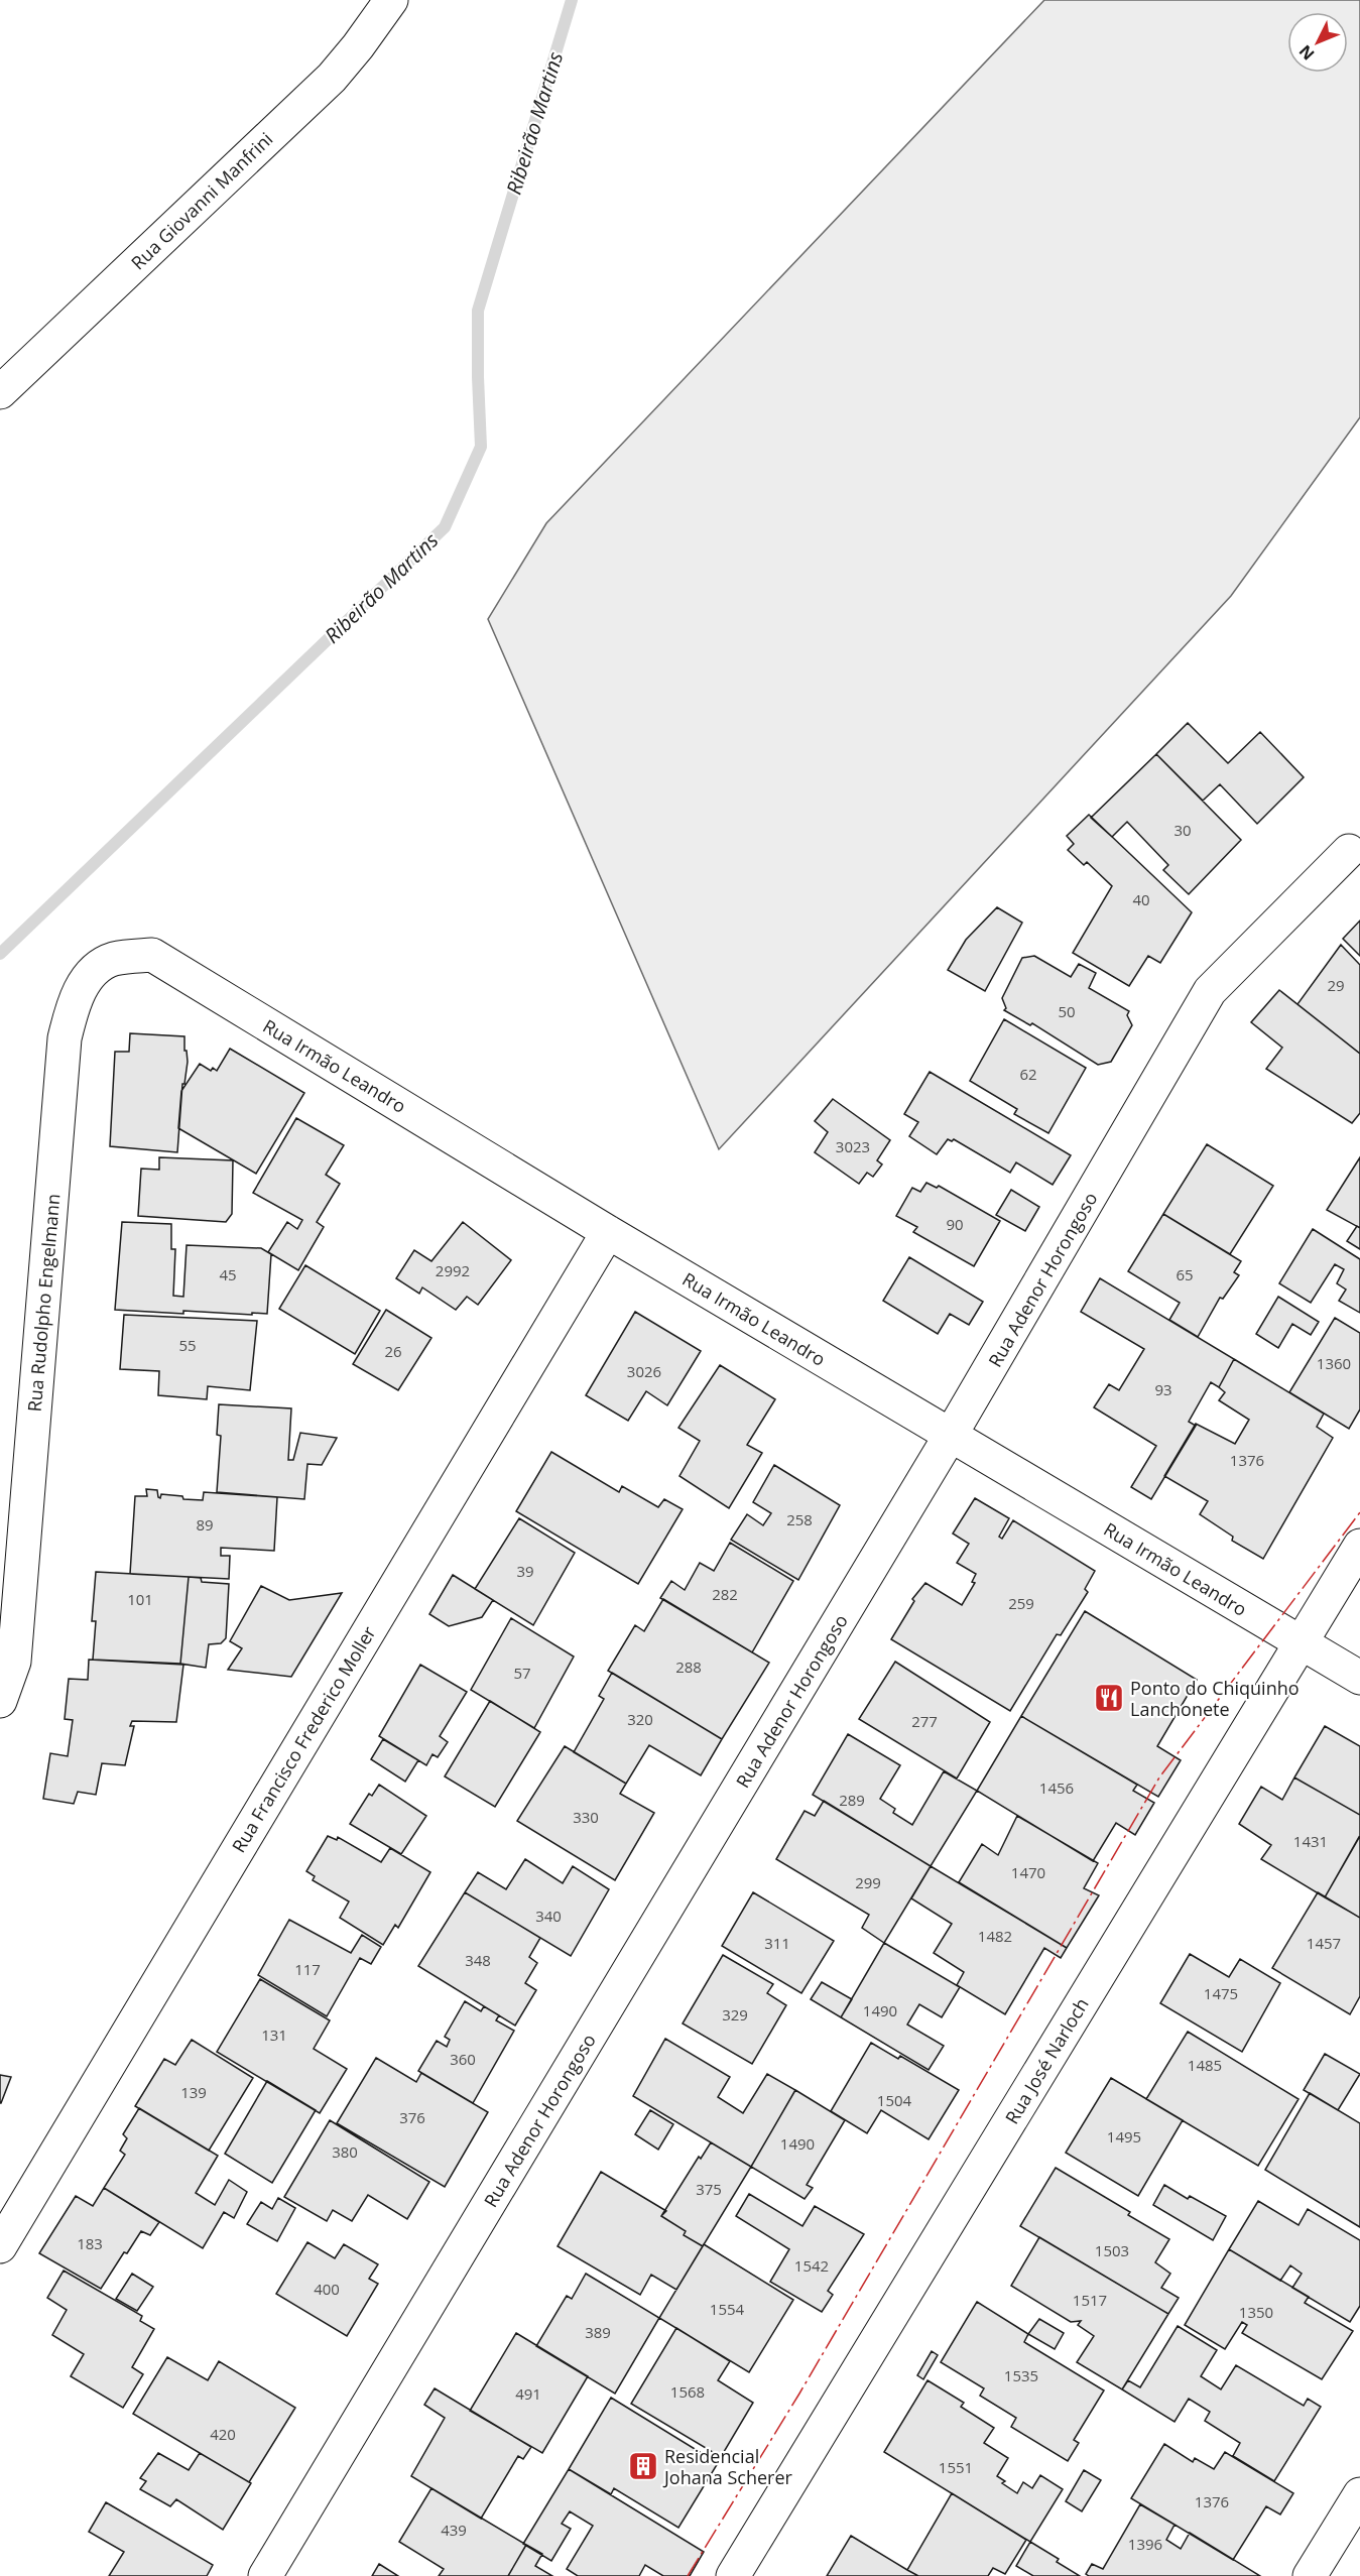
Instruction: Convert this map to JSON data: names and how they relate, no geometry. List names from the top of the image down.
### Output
{
  "streets": {
    "street": [
      "Rua Giovanni Manfrini",
      "Rua Irmão Leandro",
      "Rua Adenor Horongoso",
      "Rua Rudolpho Engelmann",
      "Rua Francisco Frederico Moller",
      "Rua José Narloch"
    ]
  },
  "crossings": [
    ["Rua Irmão Leandro", "Rua Adenor Horongoso"],
    ["Rua Irmão Leandro", "Rua Rudolpho Engelmann"],
    ["Rua Irmão Leandro", "Rua Francisco Frederico Moller"],
    ["Rua Irmão Leandro", "Rua José Narloch"]
  ],
  "water": ["Ribeirão Martins"],
  "places": {
    "restaurant": ["Ponto do Chiquinho Lanchonete"],
    "building": ["Residencial Johana Scherer"]
  },
  "house_numbers": [
    "30",
    "40",
    "29",
    "50",
    "62",
    "3023",
    "90",
    "2992",
    "45",
    "65",
    "55",
    "26",
    "1360",
    "3026",
    "93",
    "1376",
    "258",
    "89",
    "39",
    "282",
    "101",
    "259",
    "288",
    "57",
    "320",
    "277",
    "1456",
    "289",
    "330",
    "1431",
    "1470",
    "299",
    "340",
    "1482",
    "311",
    "1457",
    "348",
    "117",
    "1475",
    "1490",
    "329",
    "131",
    "360",
    "1485",
    "139",
    "1504",
    "376",
    "1495",
    "1490",
    "380",
    "375",
    "183",
    "1503",
    "1542",
    "400",
    "1517",
    "1554",
    "1350",
    "389",
    "1535",
    "1568",
    "491",
    "420",
    "1551",
    "1376",
    "439",
    "1396"
  ],
  "north": "bottom left"
}
